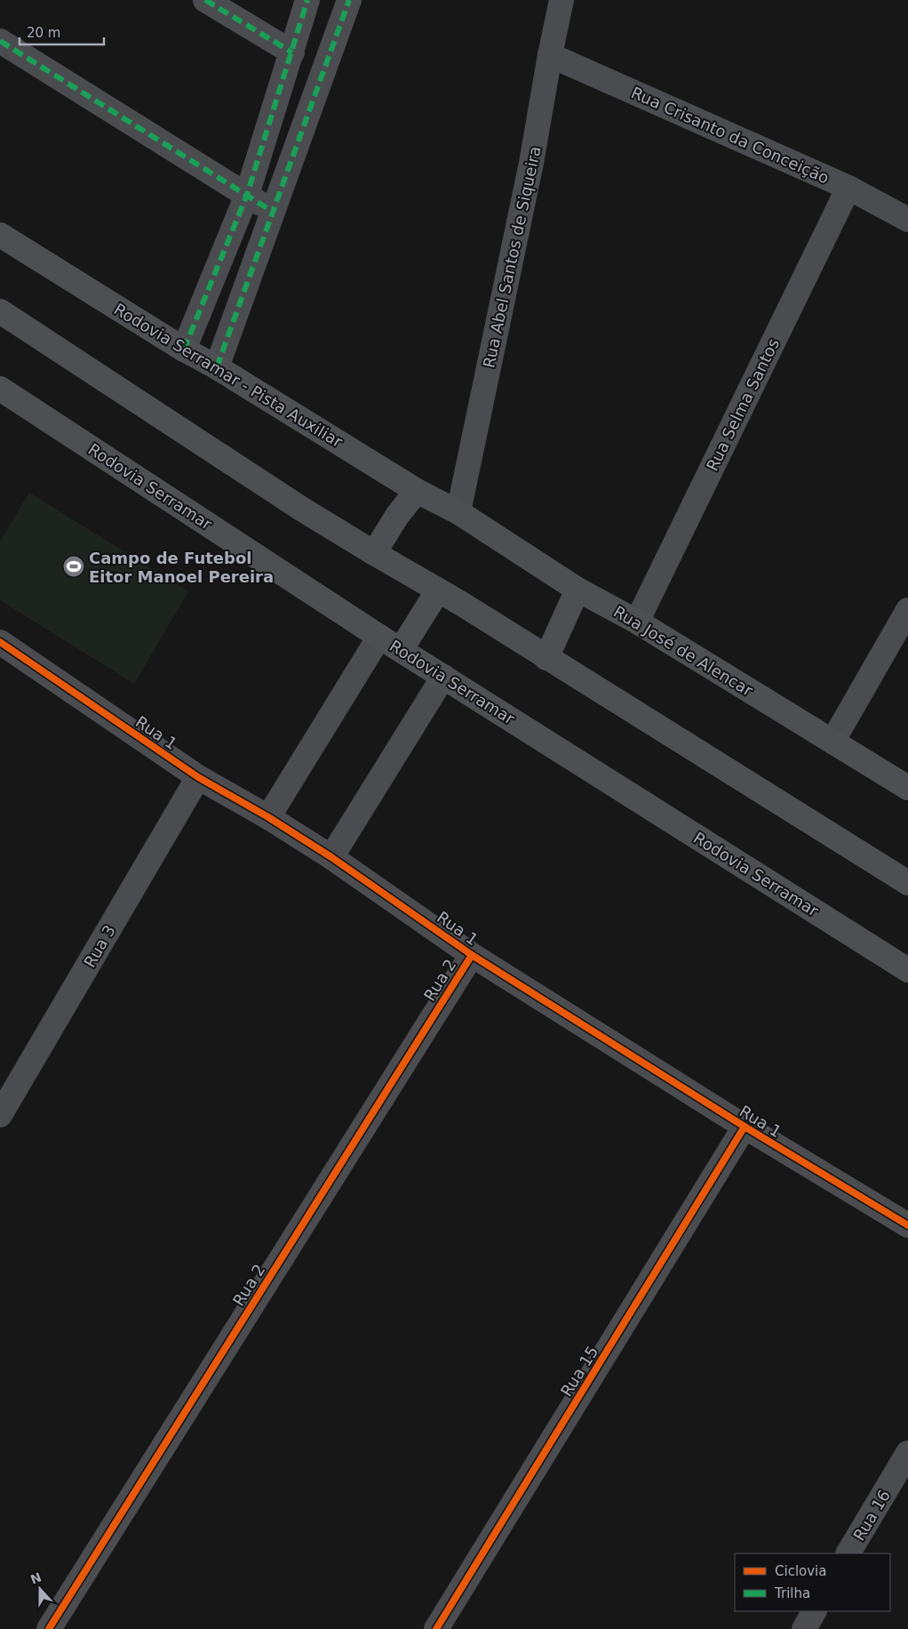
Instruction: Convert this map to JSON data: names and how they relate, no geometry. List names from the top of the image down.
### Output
{
  "streets": {
    "main road": ["Rodovia Serramar - Pista Auxiliar", "Rodovia Serramar", "Rua José de Alencar"],
    "street": [
      "Rua Crisanto da Conceição",
      "Rua Abel Santos de Siqueira",
      "Rua Selma Santos",
      "Rua 1",
      "Rua 3",
      "Rua 2",
      "Rua 15",
      "Rua 16"
    ]
  },
  "crossings": [
    ["Rua Crisanto da Conceição", "Rua Abel Santos de Siqueira"],
    ["Rua Crisanto da Conceição", "Rua Selma Santos"],
    ["Rua Abel Santos de Siqueira", "Rodovia Serramar - Pista Auxiliar"],
    ["Rua Abel Santos de Siqueira", "Rua José de Alencar"],
    ["Rodovia Serramar - Pista Auxiliar", "Rua José de Alencar"],
    ["Rua Selma Santos", "Rua José de Alencar"],
    ["Rua 1", "Rua 3"],
    ["Rua 1", "Rua 2"],
    ["Rua 1", "Rua 15"]
  ],
  "places": {
    "sports": ["Campo de Futebol Eitor Manoel Pereira"]
  },
  "legend": ["Ciclovia", "Trilha"],
  "scale_bar": "20 m",
  "north": "top"
}
